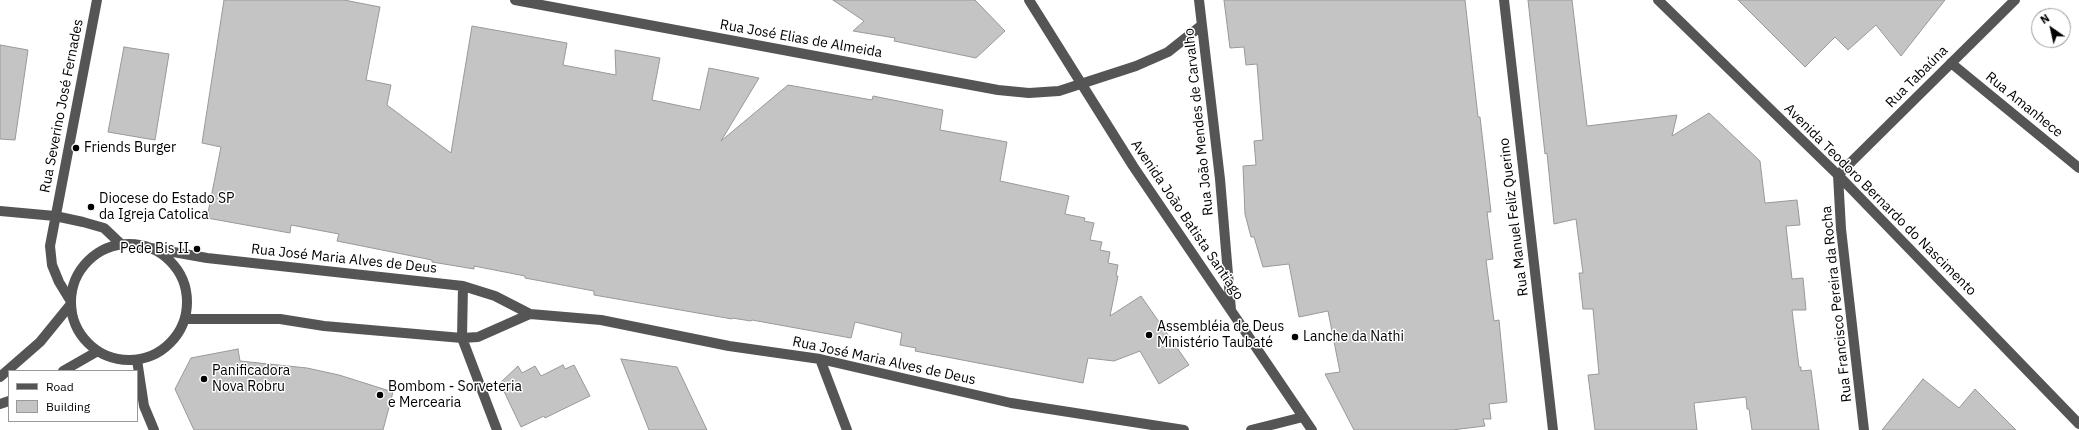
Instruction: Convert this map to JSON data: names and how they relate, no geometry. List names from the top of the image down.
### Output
{
  "streets": {
    "street": [
      "Rua José Elias de Almeida",
      "Rua Tabaúna",
      "Rua Amanhece",
      "Rua Severino José Fernades",
      "Rua João Mendes de Carvalho",
      "Avenida Teodoro Bernardo do Nascimento",
      "Rua Manuel Feliz Querino",
      "Avenida João Batista Santiago",
      "Rua José Maria Alves de Deus",
      "Rua Francisco Pereira da Rocha"
    ]
  },
  "crossings": [
    ["Rua José Elias de Almeida", "Avenida João Batista Santiago"],
    ["Rua Tabaúna", "Rua Amanhece"],
    ["Rua Tabaúna", "Avenida Teodoro Bernardo do Nascimento"],
    ["Rua Tabaúna", "Rua Francisco Pereira da Rocha"],
    ["Rua Severino José Fernades", "Rua José Maria Alves de Deus"],
    ["Rua João Mendes de Carvalho", "Avenida João Batista Santiago"],
    ["Avenida Teodoro Bernardo do Nascimento", "Rua Francisco Pereira da Rocha"]
  ],
  "places": [
    "Friends Burger",
    "Diocese do Estado SP da Igreja Catolica",
    "Pede Bis II",
    "Assembléia de Deus Ministério Taubaté",
    "Lanche da Nathi",
    "Panificadora Nova Robru",
    "Bombom - Sorveteria e Mercearia"
  ],
  "legend": ["Road", "Building"],
  "north": "top left"
}
